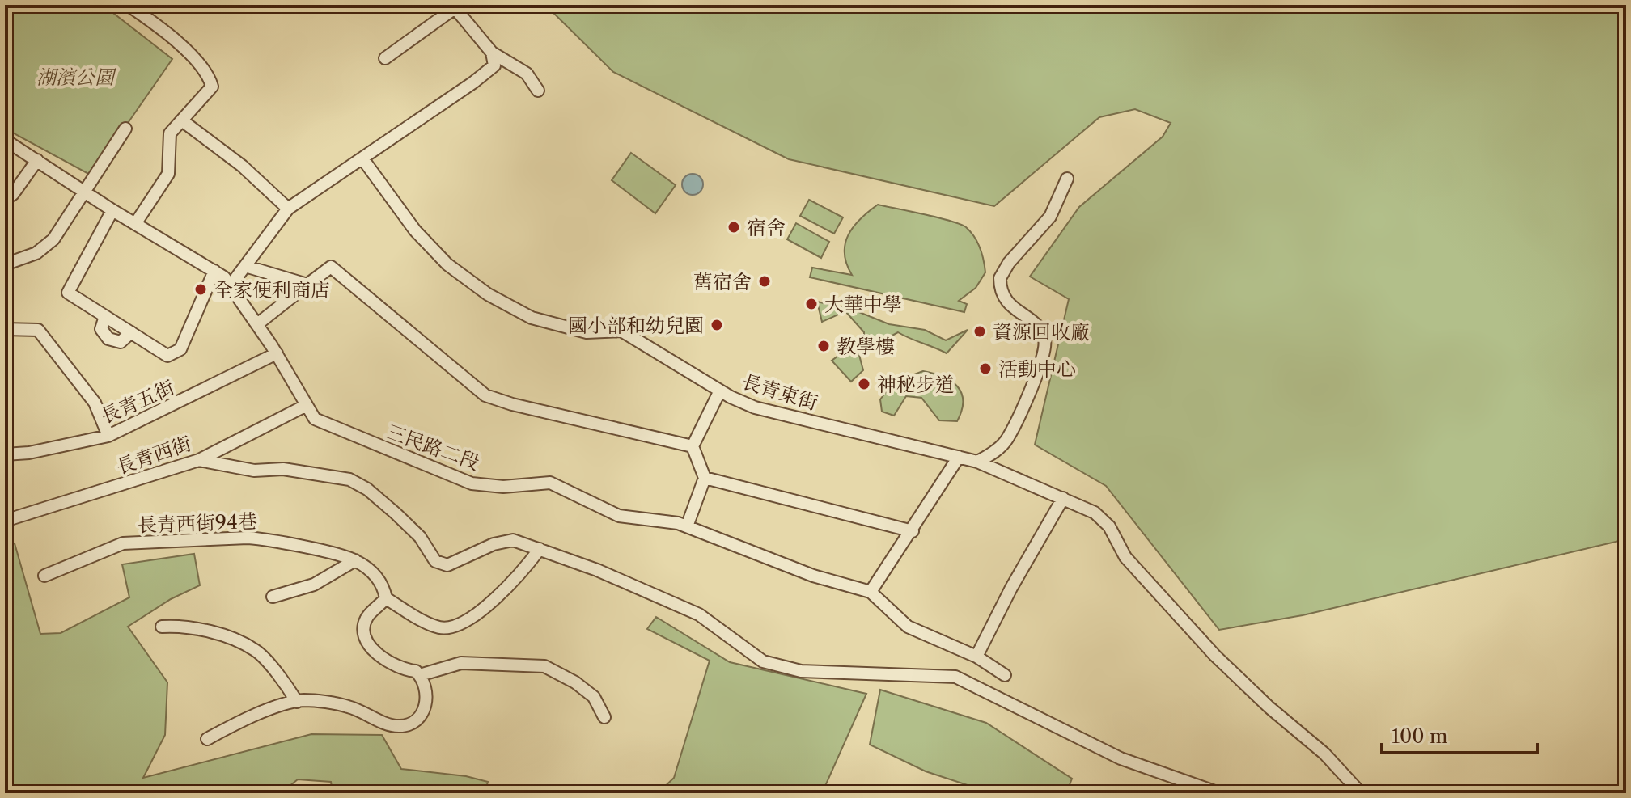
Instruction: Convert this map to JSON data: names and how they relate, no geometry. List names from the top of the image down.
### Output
{
  "streets": {
    "street": [
      "長青東街",
      "長青五街",
      "三民路二段",
      "長青西街",
      "長青西街94巷"
    ]
  },
  "crossings": [
    ["長青五街", "三民路二段"],
    ["三民路二段", "長青西街"]
  ],
  "parks": ["湖濱公園"],
  "places": [
    "宿舍",
    "舊宿舍",
    "全家便利商店",
    "大華中學",
    "國小部和幼兒園",
    "資源回收廠",
    "教學樓",
    "活動中心",
    "神秘步道"
  ],
  "scale_bar": "100 m"
}
